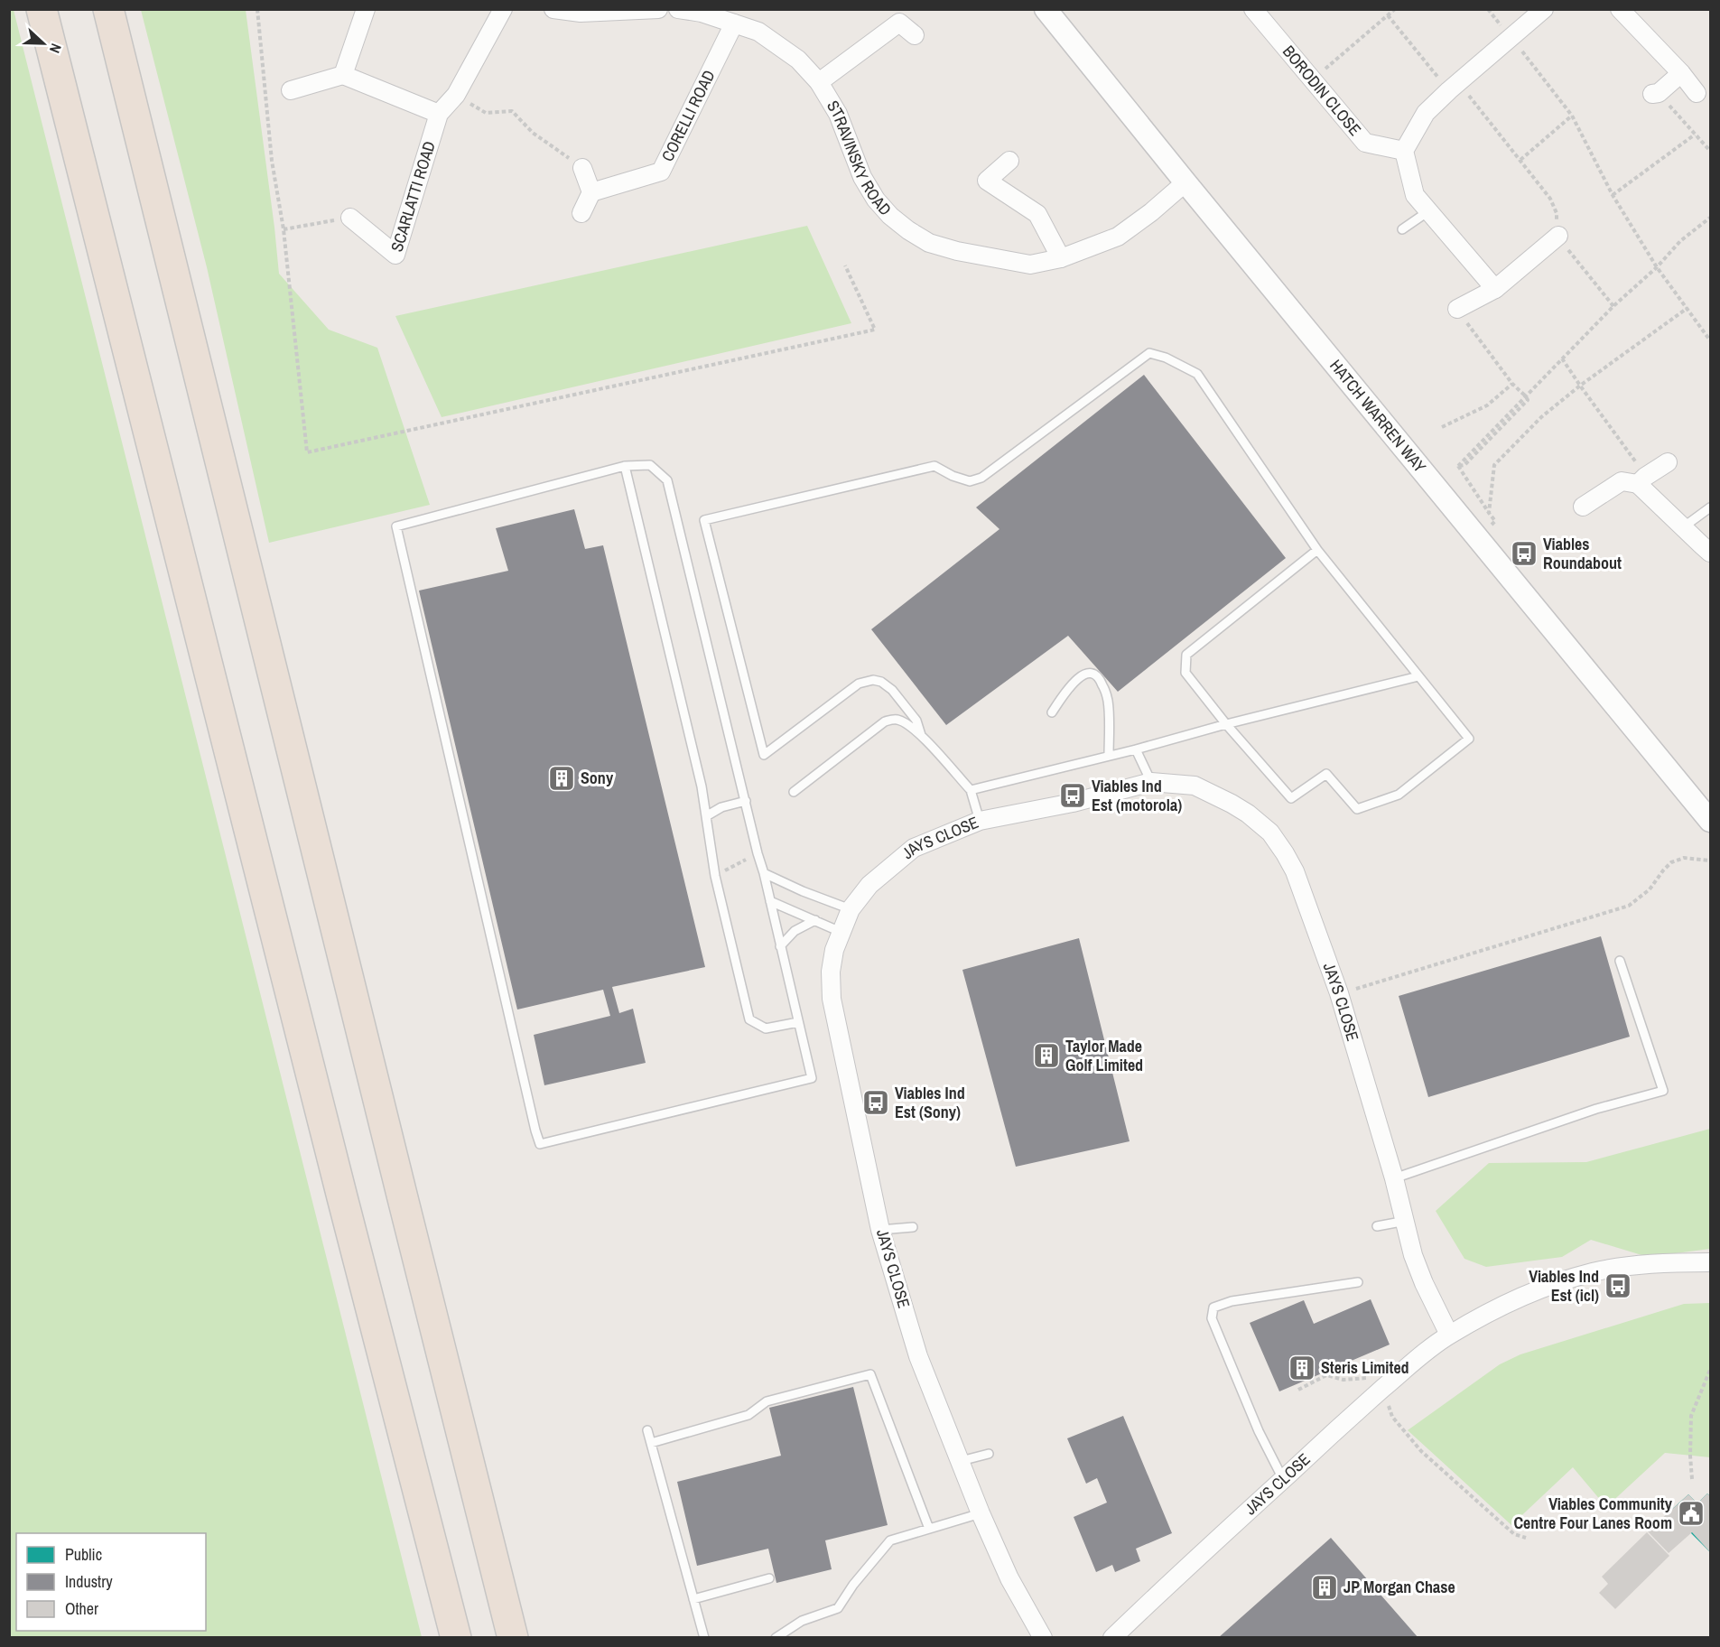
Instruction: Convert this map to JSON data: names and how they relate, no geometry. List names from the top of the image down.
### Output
{
  "streets": {
    "street": [
      "BORODIN CLOSE",
      "CORELLI ROAD",
      "STRAVINSKY ROAD",
      "SCARLATTI ROAD",
      "HATCH WARREN WAY",
      "JAYS CLOSE"
    ]
  },
  "crossings": [
    ["CORELLI ROAD", "STRAVINSKY ROAD"],
    ["STRAVINSKY ROAD", "HATCH WARREN WAY"]
  ],
  "places": {
    "bus stop": [
      "Viables Roundabout",
      "Viables Ind Est (motorola)",
      "Viables Ind Est (Sony)",
      "Viables Ind Est (icl)"
    ],
    "building": [
      "Sony",
      "Taylor Made Golf Limited",
      "Steris Limited",
      "JP Morgan Chase"
    ],
    "public building": ["Viables Community Centre Four Lanes Room"]
  },
  "legend": ["Public", "Industry", "Other"],
  "north": "right"
}
